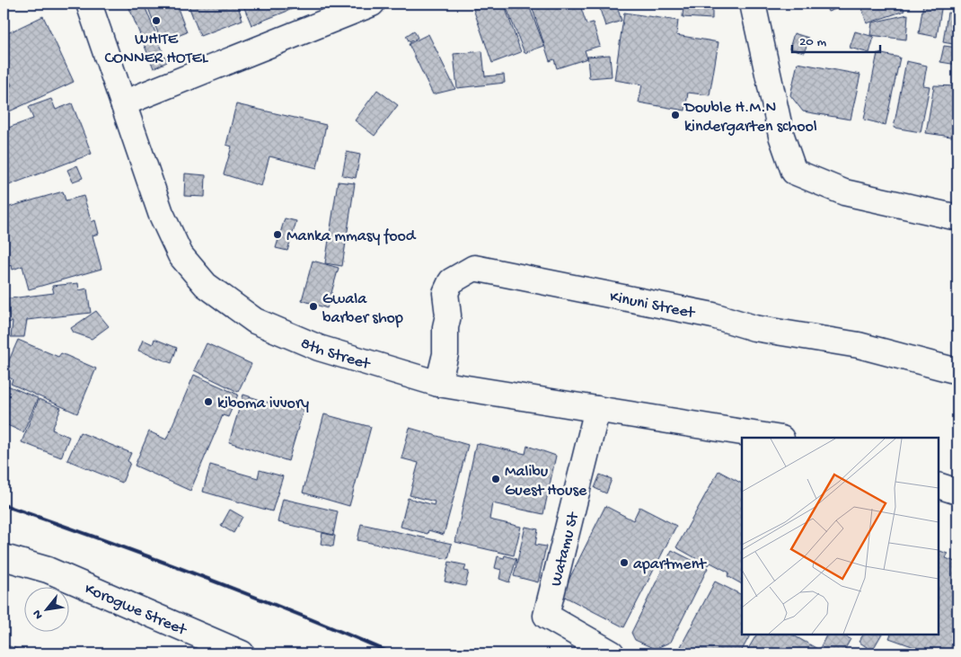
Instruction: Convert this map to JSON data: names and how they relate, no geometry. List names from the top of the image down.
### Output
{
  "streets": {
    "street": [
      "Kinuni Street",
      "8th Street",
      "Watamu St",
      "Korogwe Street"
    ]
  },
  "crossings": [
    ["Kinuni Street", "8th Street"],
    ["8th Street", "Watamu St"]
  ],
  "places": [
    "WHITE CONNER HOTEL",
    "Double H.M.N kindergarten school",
    "Manka mmasy food",
    "Gwala barber shop",
    "kiboma ivvory",
    "Malibu Guest House",
    "apartment"
  ],
  "scale_bar": "20 m",
  "north": "bottom left"
}
